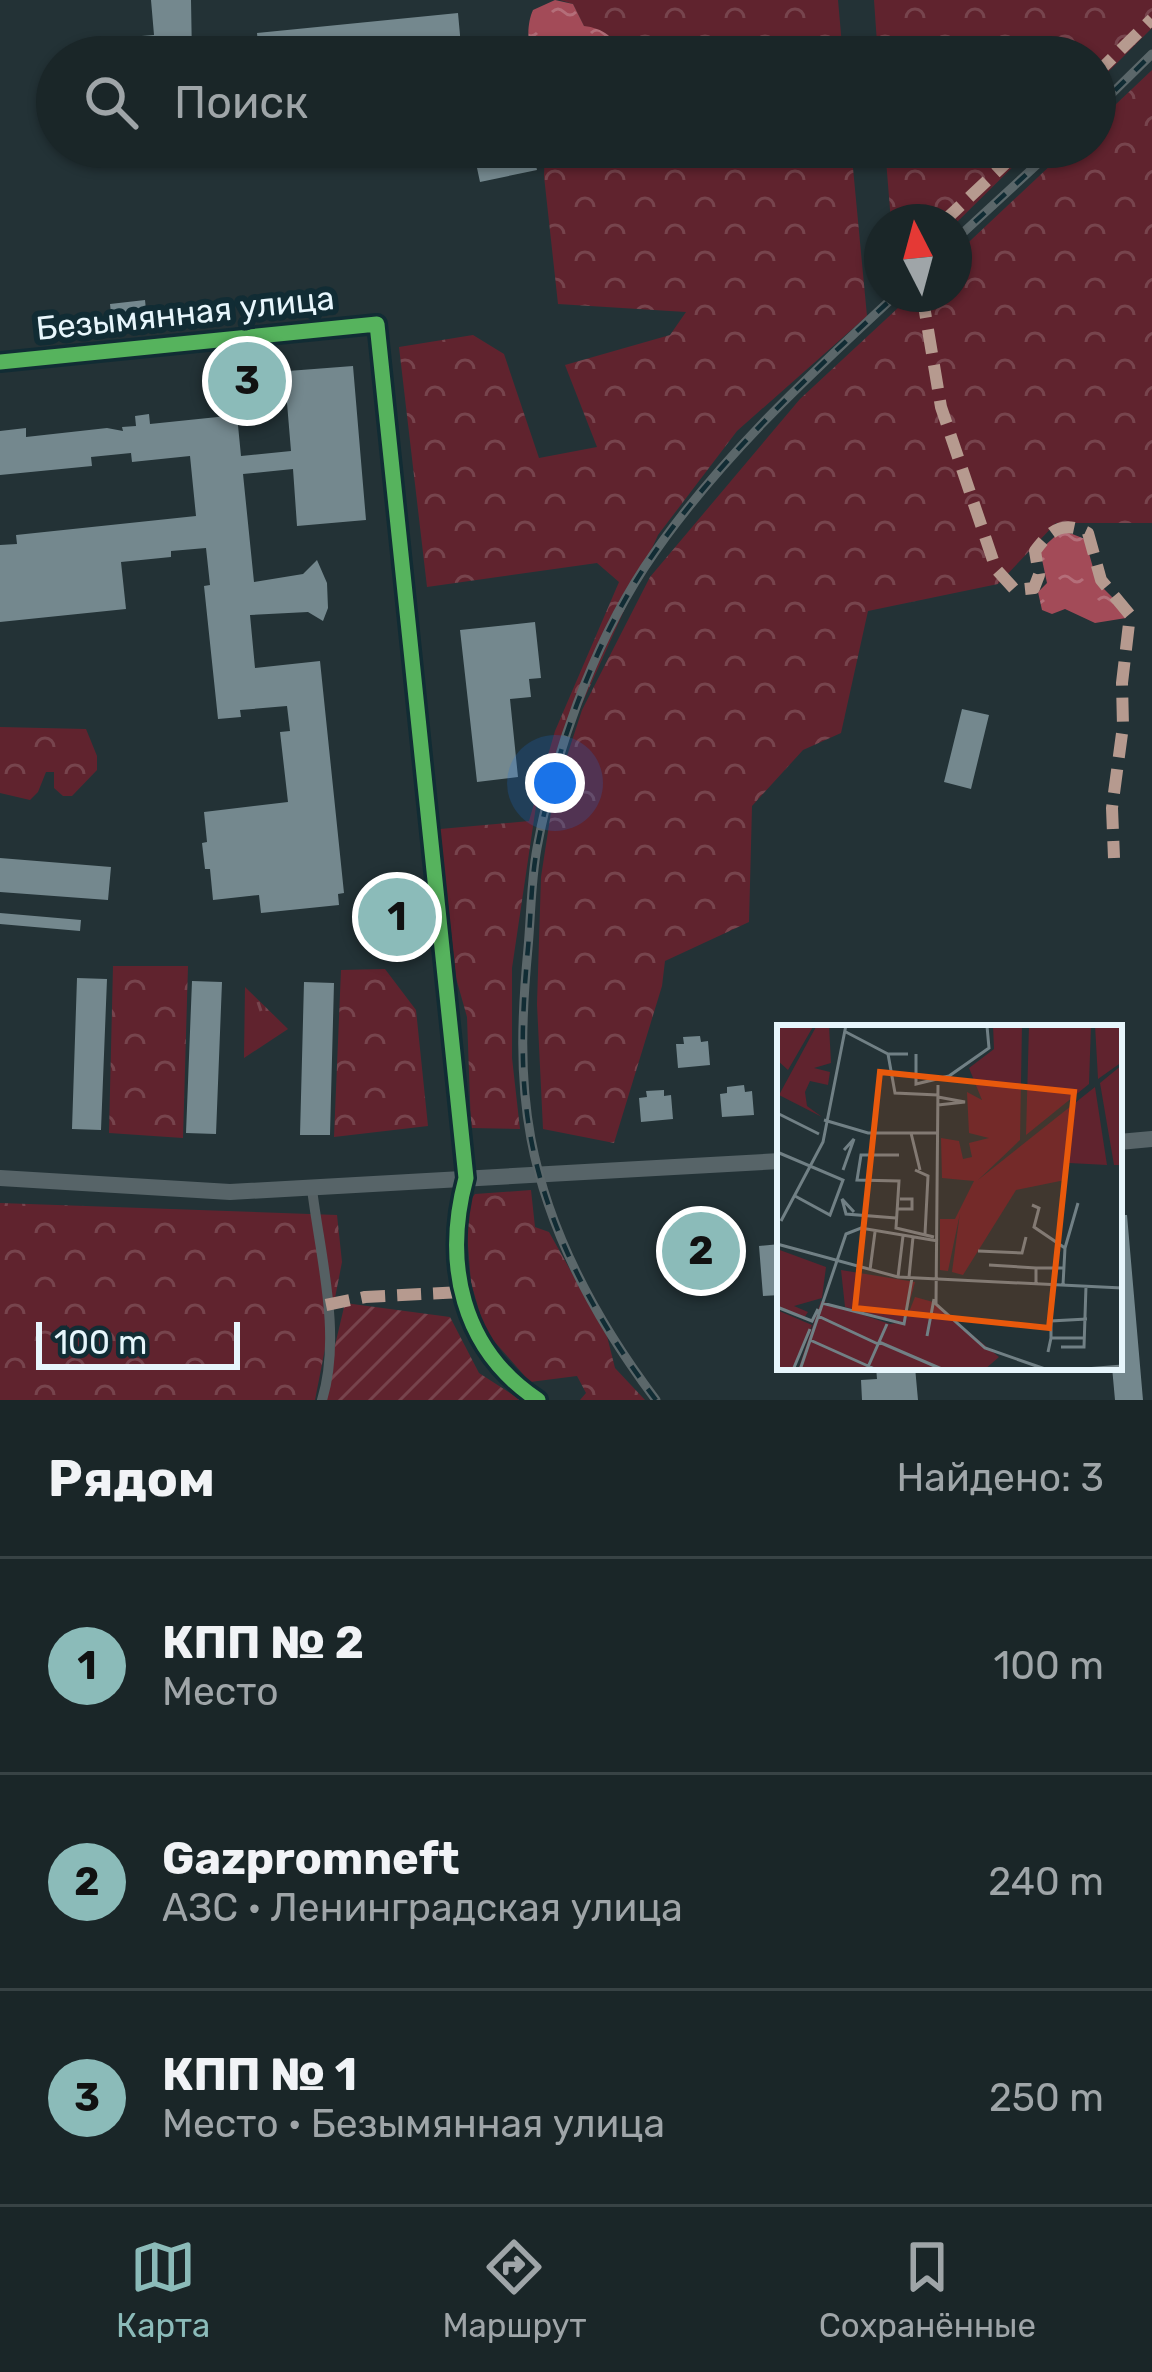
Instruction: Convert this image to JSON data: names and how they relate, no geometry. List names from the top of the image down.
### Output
{
  "streets": {
    "street": ["Безымянная улица"]
  },
  "scale_bar": "100 m",
  "north": "top",
  "page": {
    "search": "Поиск",
    "pins": ["3", "1", "2"],
    "scale": "100 m",
    "heading": ["Рядом", "Найдено: 3"],
    "list": [
      {
        "mark": "1",
        "name": "КПП № 2",
        "note": "Место",
        "value": "100 m"
      },
      {
        "mark": "2",
        "name": "Gazpromneft",
        "note": "АЗС · Ленинградская улица",
        "value": "240 m"
      },
      {
        "mark": "3",
        "name": "КПП № 1",
        "note": "Место · Безымянная улица",
        "value": "250 m"
      }
    ],
    "nav": ["Карта", "Маршрут", "Сохранённые"]
  }
}
